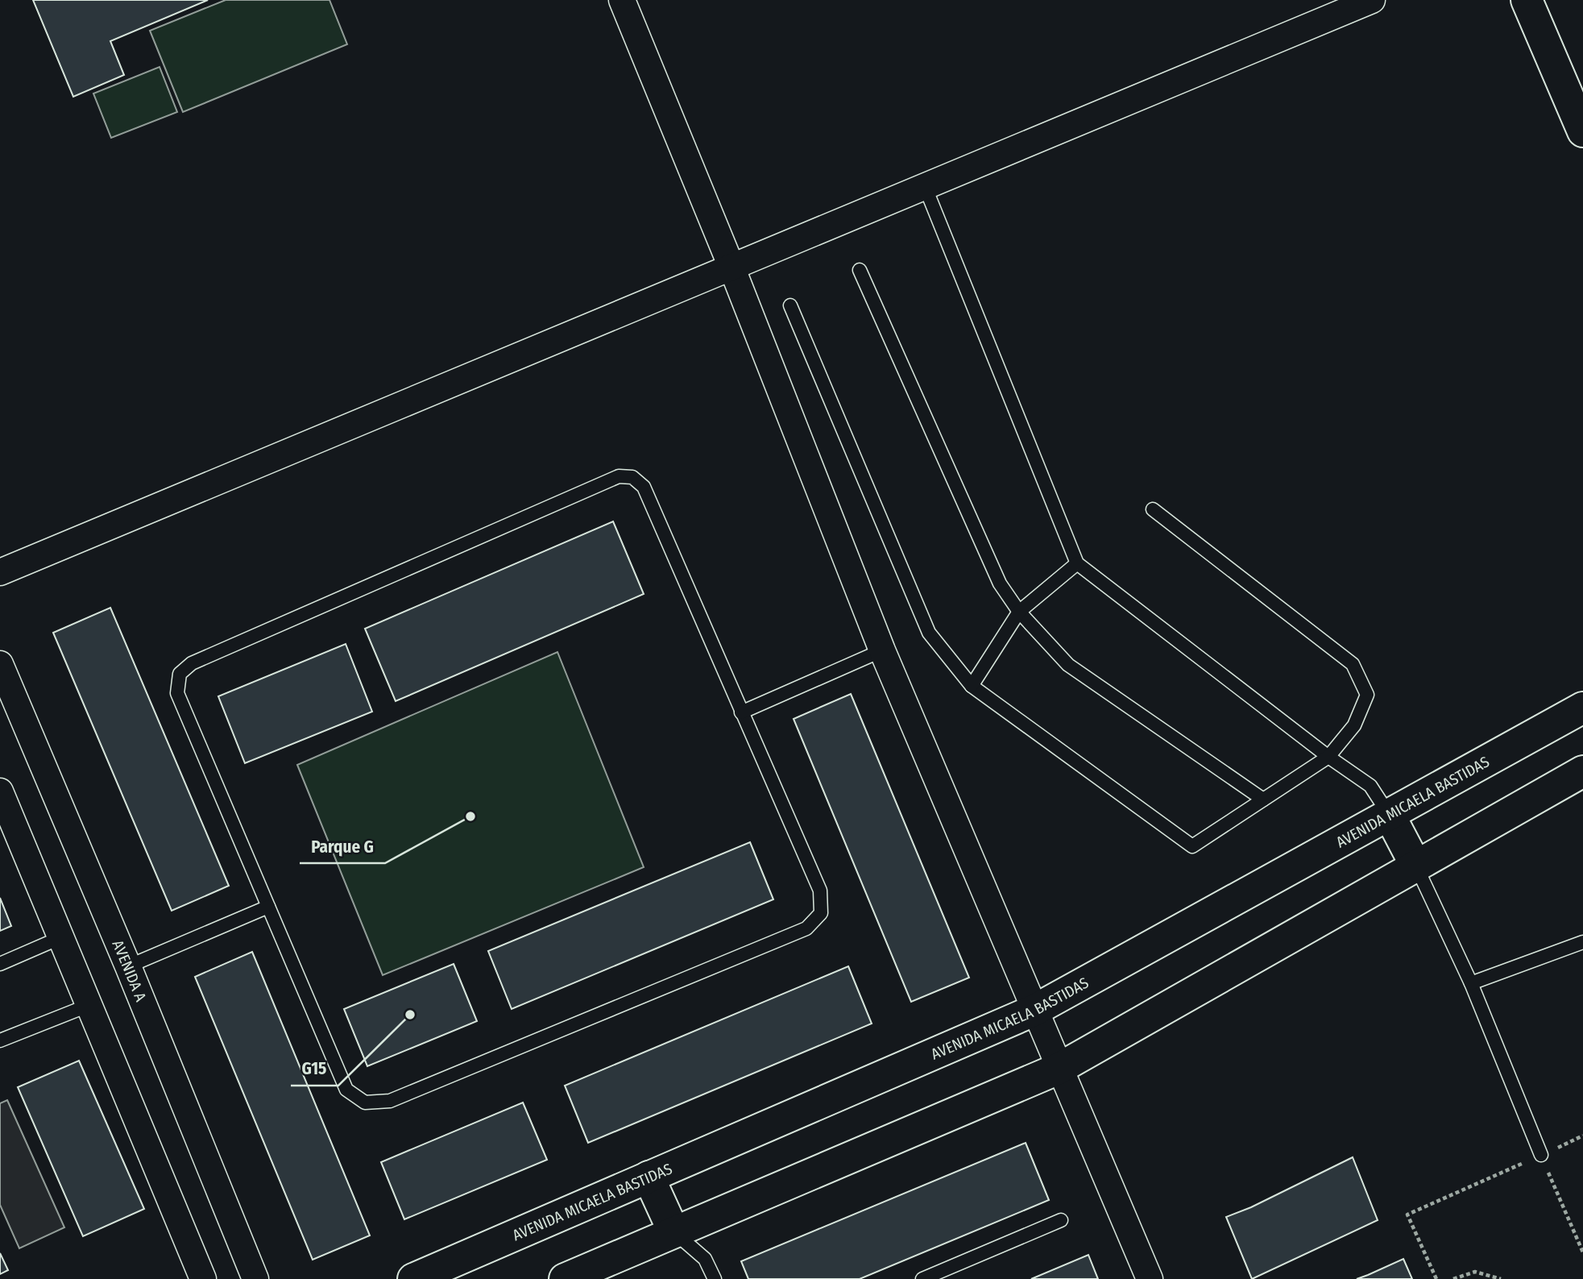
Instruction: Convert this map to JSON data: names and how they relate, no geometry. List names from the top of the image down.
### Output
{
  "streets": {
    "main road": ["AVENIDA MICAELA BASTIDAS"],
    "street": ["AVENIDA A"]
  },
  "places": ["Parque G", "G15"]
}
